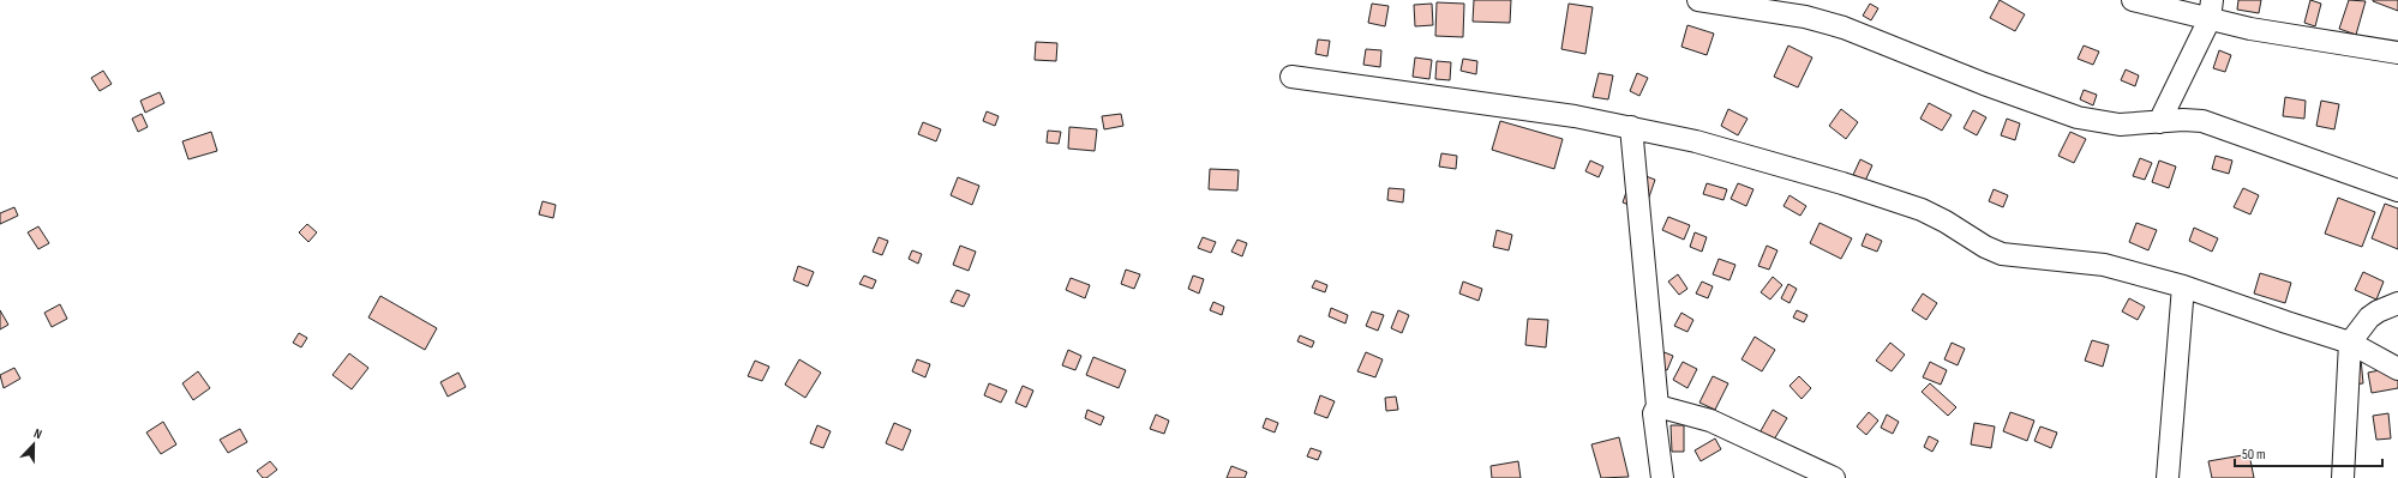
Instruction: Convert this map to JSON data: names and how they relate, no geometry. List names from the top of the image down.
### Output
{
  "scale_bar": "50 m",
  "north": "top"
}
